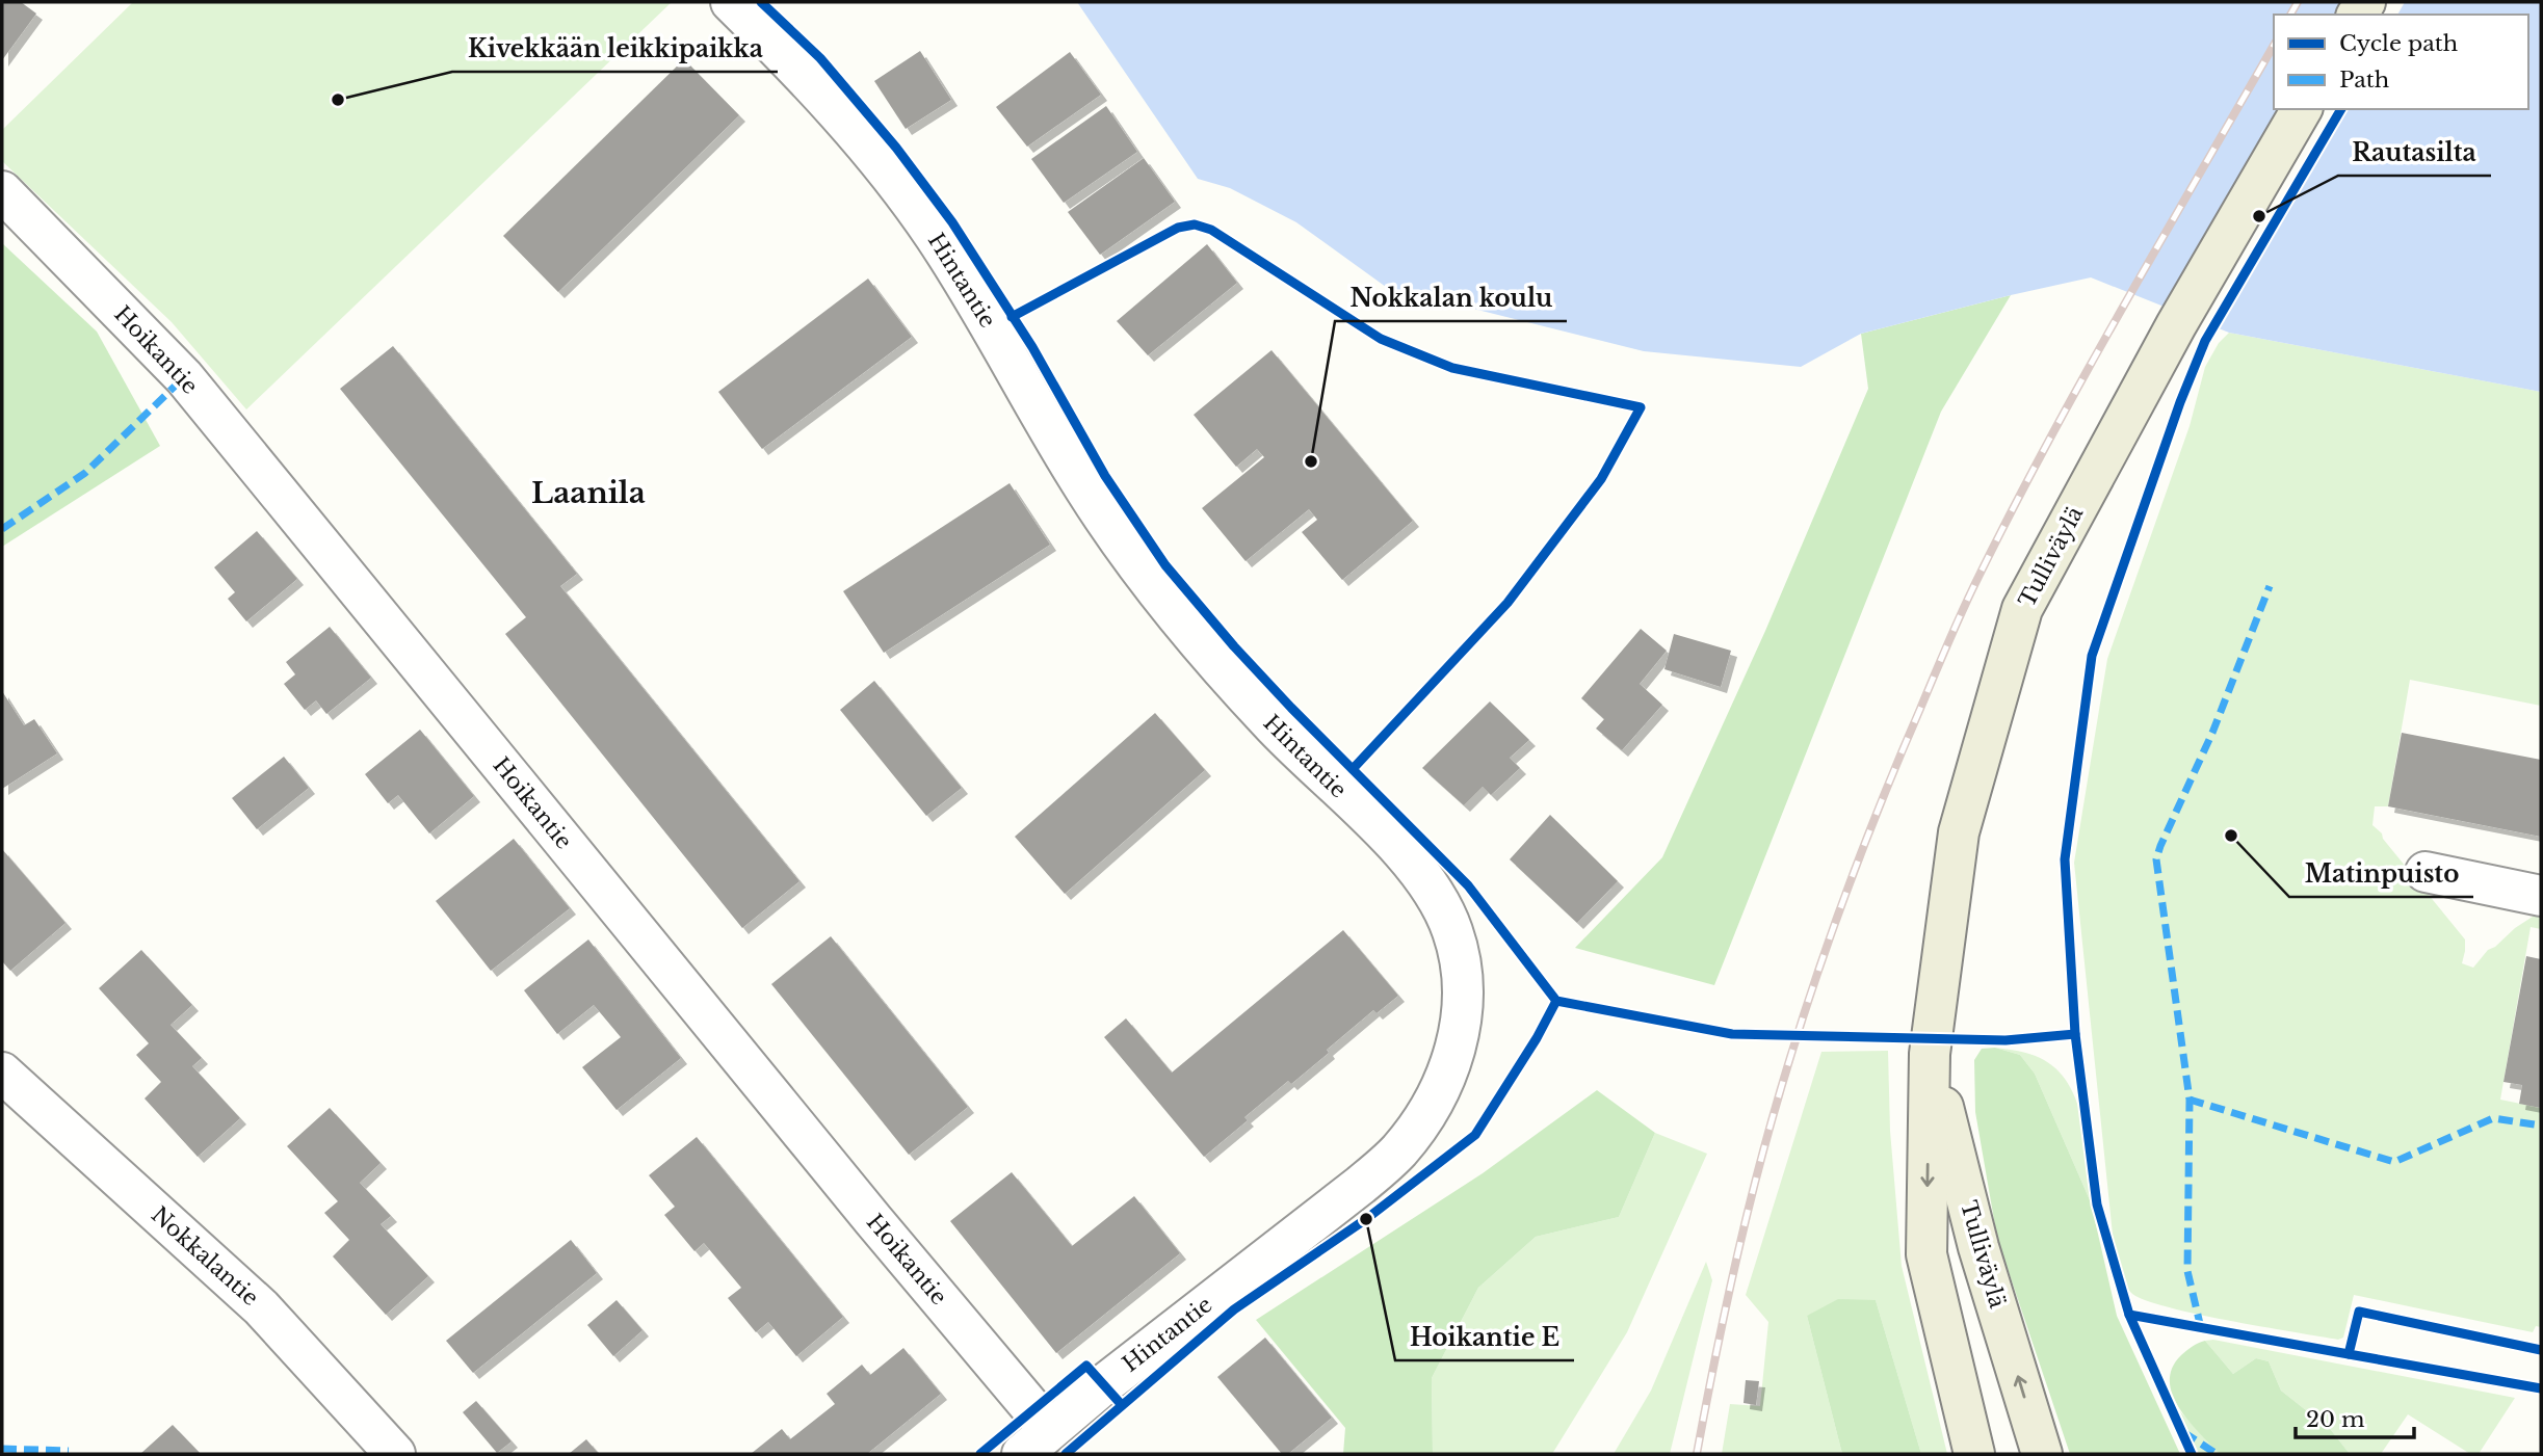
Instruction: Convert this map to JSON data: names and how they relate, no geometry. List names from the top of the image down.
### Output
{
  "streets": {
    "main road": ["Tulliväylä"],
    "street": ["Hintantie", "Hoikantie", "Nokkalantie"]
  },
  "crossings": [
    ["Hintantie", "Hoikantie"]
  ],
  "districts": ["Laanila"],
  "places": [
    "Kivekkään leikkipaikka",
    "Rautasilta",
    "Nokkalan koulu",
    "Matinpuisto",
    "Hoikantie E"
  ],
  "legend": ["Cycle path", "Path"],
  "scale_bar": "20 m"
}
